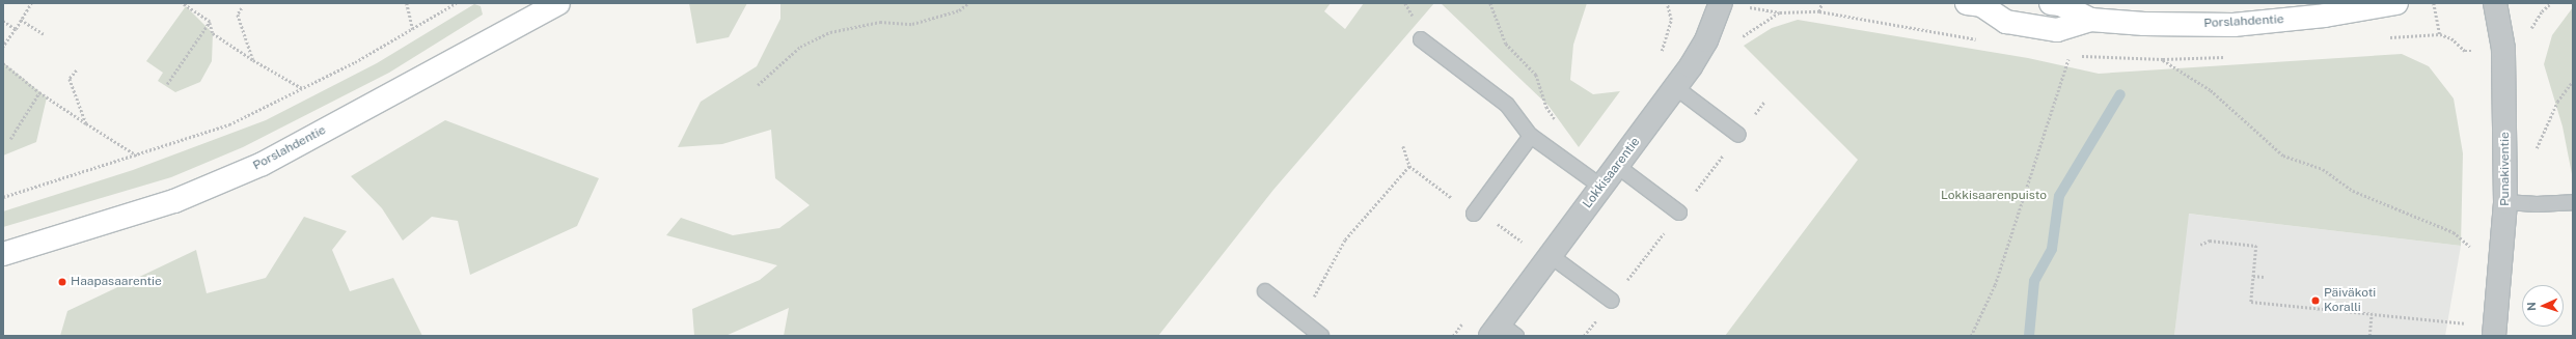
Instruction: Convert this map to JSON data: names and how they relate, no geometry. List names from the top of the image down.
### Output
{
  "streets": {
    "street": ["Porslahdentie", "Punakiventie", "Lokkisaarentie"]
  },
  "parks": ["Lokkisaarenpuisto"],
  "places": ["Haapasaarentie", "Päiväkoti Koralli"],
  "north": "left"
}
